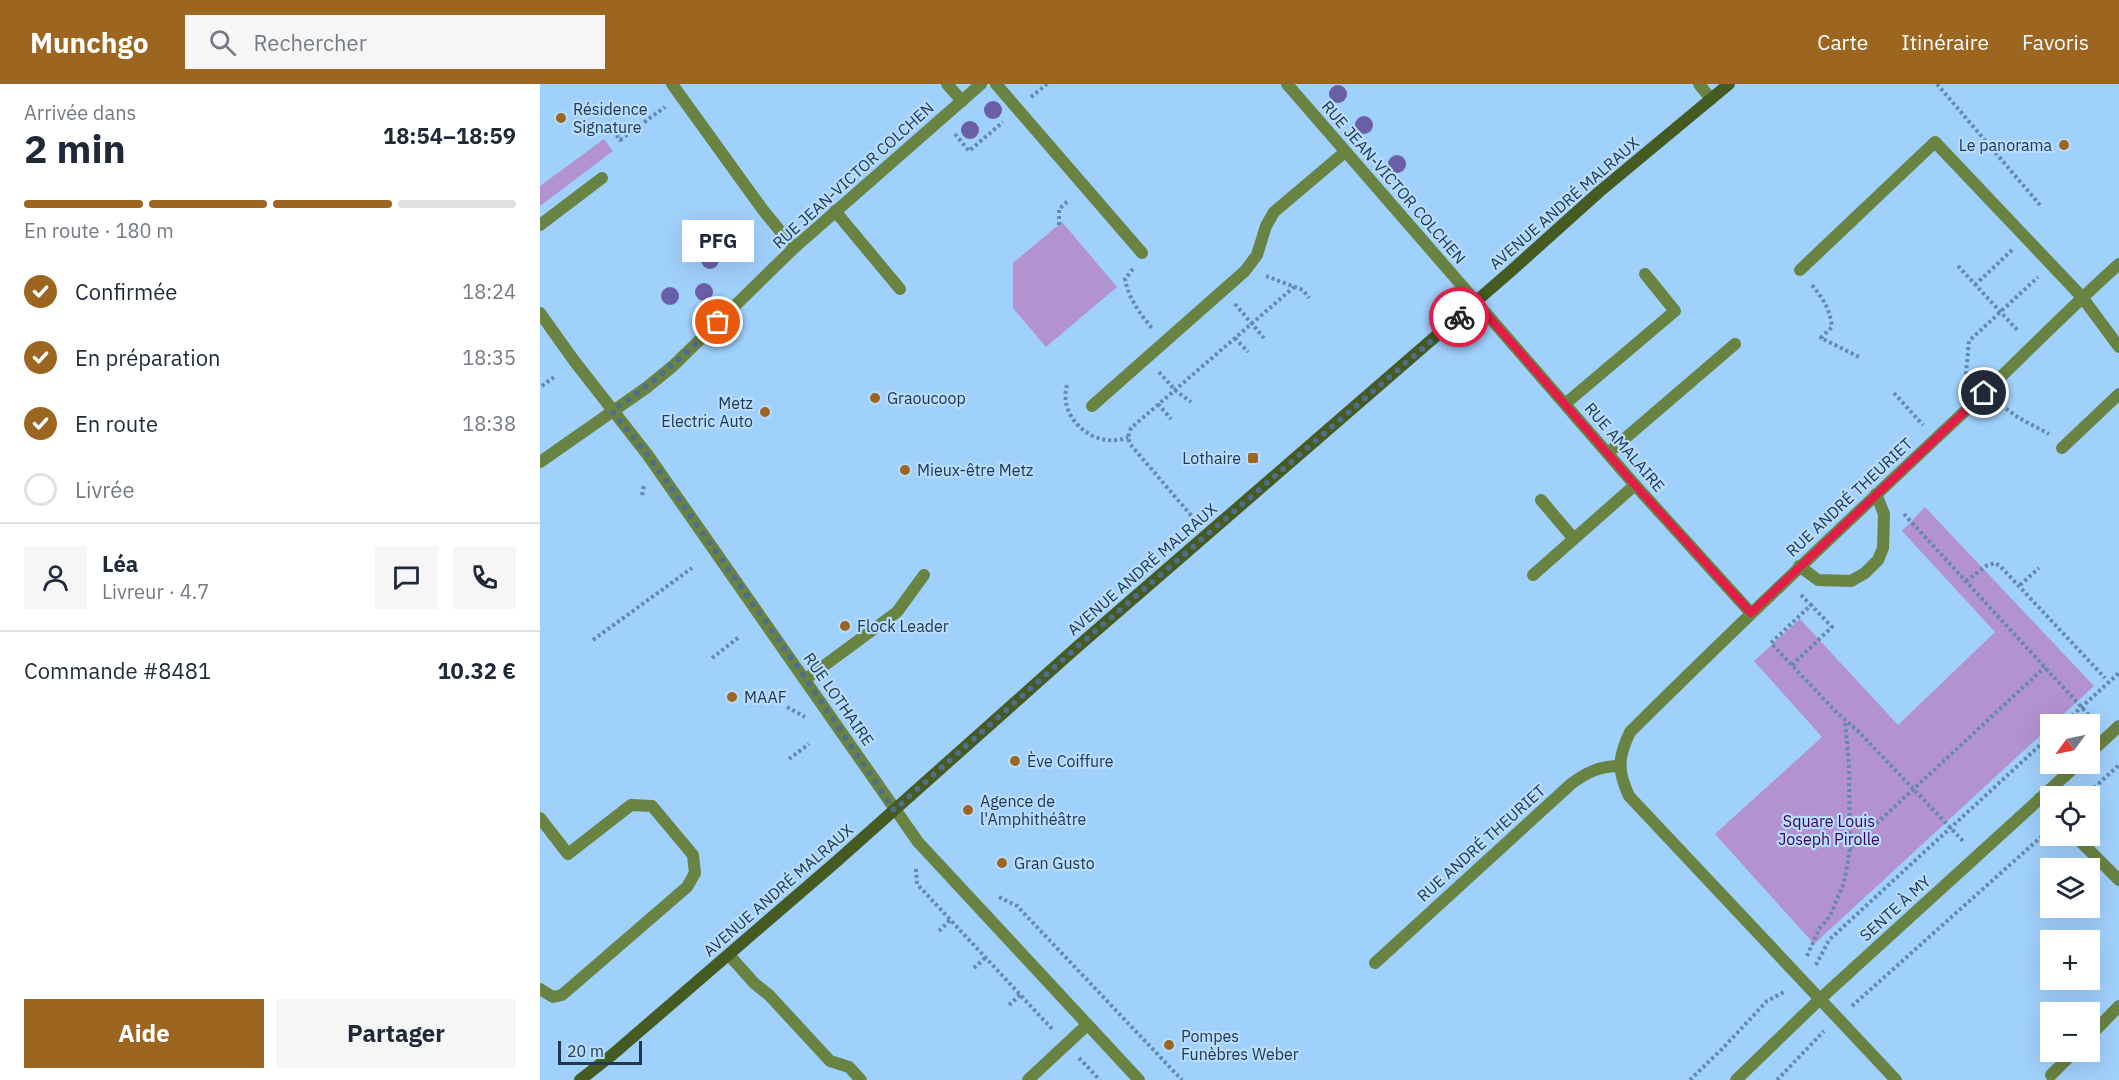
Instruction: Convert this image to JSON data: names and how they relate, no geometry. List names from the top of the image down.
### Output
{
  "streets": {
    "main road": ["AVENUE ANDRÉ MALRAUX"],
    "street": [
      "RUE JEAN-VICTOR COLCHEN",
      "RUE AMALAIRE",
      "RUE ANDRÉ THEURIET",
      "RUE LOTHAIRE",
      "SENTE À MY"
    ]
  },
  "crossings": [
    ["RUE JEAN-VICTOR COLCHEN", "AVENUE ANDRÉ MALRAUX"],
    ["RUE JEAN-VICTOR COLCHEN", "RUE AMALAIRE"],
    ["RUE JEAN-VICTOR COLCHEN", "RUE LOTHAIRE"],
    ["AVENUE ANDRÉ MALRAUX", "RUE AMALAIRE"],
    ["AVENUE ANDRÉ MALRAUX", "RUE LOTHAIRE"],
    ["RUE AMALAIRE", "RUE ANDRÉ THEURIET"]
  ],
  "parks": ["Square Louis Joseph Pirolle"],
  "places": {
    "other": [
      "Résidence Signature",
      "Le panorama",
      "PFG",
      "Graoucoop",
      "Metz Electric Auto",
      "Mieux-être Metz",
      "Flock Leader",
      "MAAF",
      "Ève Coiffure",
      "Agence de l'Amphithéâtre",
      "Gran Gusto",
      "Pompes Funèbres Weber"
    ],
    "transit": ["Lothaire"]
  },
  "scale_bar": "20 m",
  "north": "bottom left",
  "page": {
    "header": "Munchgo",
    "search": "Rechercher",
    "nav": ["Carte", "Itinéraire", "Favoris"],
    "heading": ["2 min", "Arrivée dans", "18:54–18:59"],
    "panel": [
      "Léa",
      "Livreur · 4.7",
      "Commande #8481",
      "10.32 €"
    ],
    "bar": "En route · 180 m",
    "bubble": "PFG",
    "list": [
      ["Confirmée", "18:24"],
      ["En préparation", "18:35"],
      ["En route", "18:38"],
      "Livrée"
    ],
    "map_buttons": ["+", "−"],
    "buttons": ["Aide", "Partager"],
    "scale": "20 m"
  }
}
